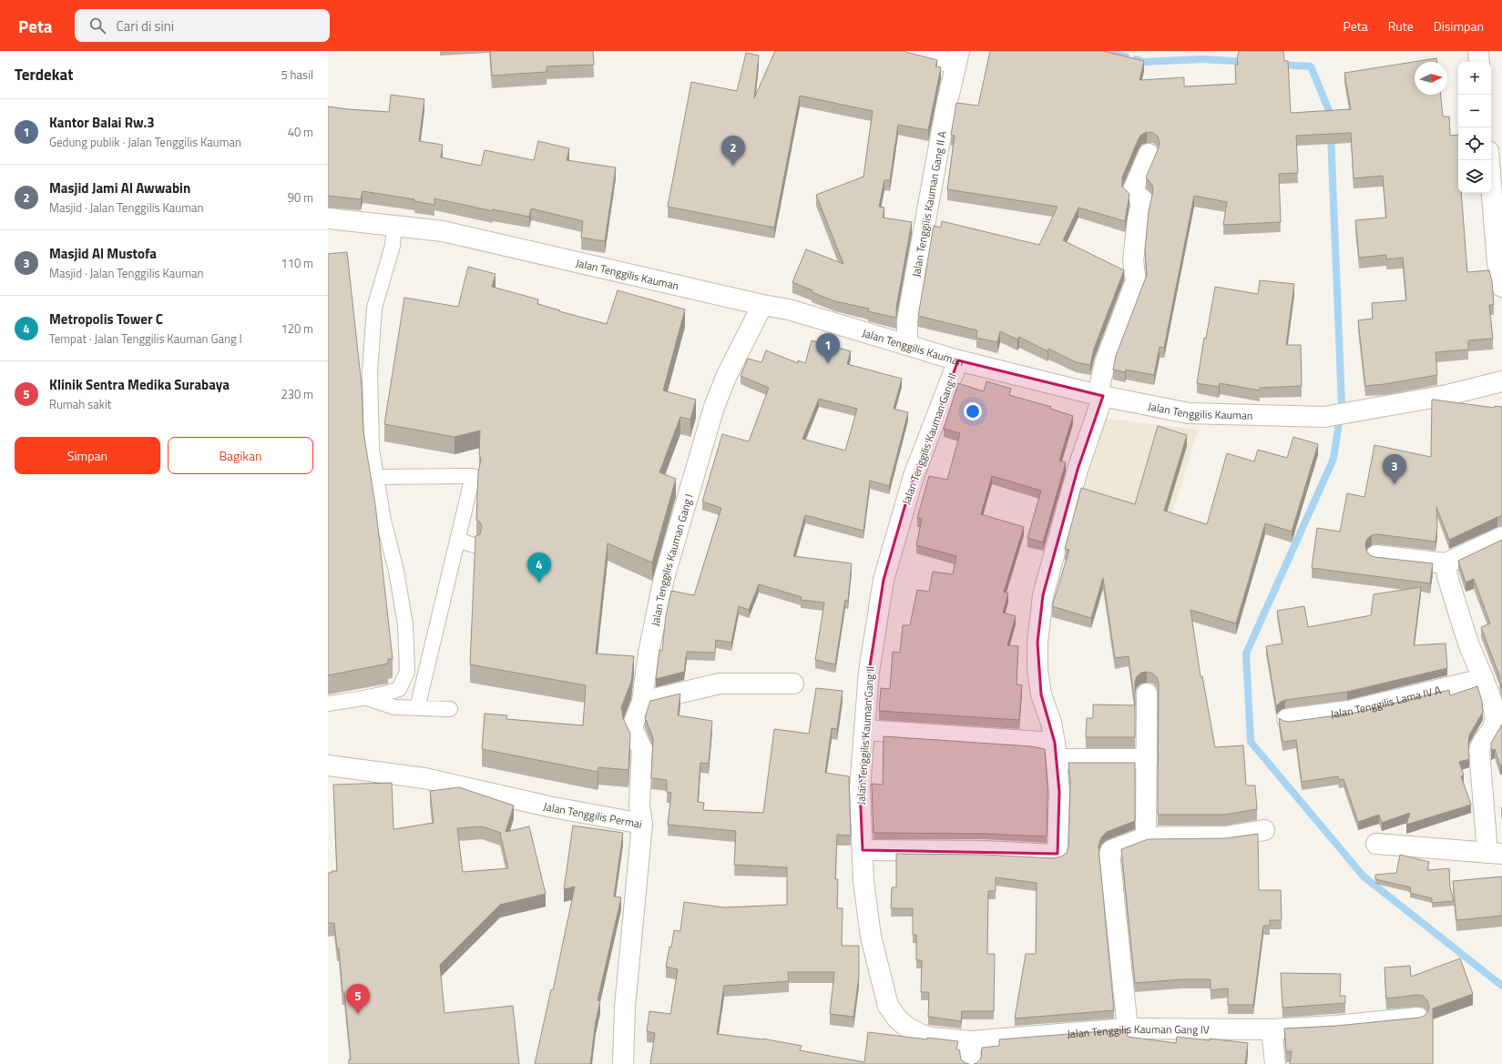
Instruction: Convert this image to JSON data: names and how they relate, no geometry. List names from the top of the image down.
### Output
{
  "streets": {
    "street": [
      "Jalan Tenggilis Kauman Gang II A",
      "Jalan Tenggilis Kauman",
      "Jalan Tenggilis Kauman Gang II",
      "Jalan Tenggilis Kauman Gang I",
      "Jalan Tenggilis Lama IV A",
      "Jalan Tenggilis Permai",
      "Jalan Tenggilis Kauman Gang IV"
    ]
  },
  "crossings": [
    ["Jalan Tenggilis Kauman Gang II A", "Jalan Tenggilis Kauman"],
    ["Jalan Tenggilis Kauman", "Jalan Tenggilis Kauman Gang II"],
    ["Jalan Tenggilis Kauman", "Jalan Tenggilis Kauman Gang I"],
    ["Jalan Tenggilis Kauman Gang II", "Jalan Tenggilis Kauman Gang IV"],
    ["Jalan Tenggilis Kauman Gang I", "Jalan Tenggilis Permai"]
  ],
  "north": "right",
  "page": {
    "header": "Peta",
    "search": "Cari di sini",
    "nav": ["Peta", "Rute", "Disimpan"],
    "heading": ["Terdekat", "5 hasil"],
    "map_buttons": ["+", "−"],
    "list": [
      {
        "mark": "1",
        "name": "Kantor Balai Rw.3",
        "note": "Gedung publik · Jalan Tenggilis Kauman",
        "value": "40 m"
      },
      {
        "mark": "2",
        "name": "Masjid Jami Al Awwabin",
        "note": "Masjid · Jalan Tenggilis Kauman",
        "value": "90 m"
      },
      {
        "mark": "3",
        "name": "Masjid Al Mustofa",
        "note": "Masjid · Jalan Tenggilis Kauman",
        "value": "110 m"
      },
      {
        "mark": "4",
        "name": "Metropolis Tower C",
        "note": "Tempat · Jalan Tenggilis Kauman Gang I",
        "value": "120 m"
      },
      {
        "mark": "5",
        "name": "Klinik Sentra Medika Surabaya",
        "note": "Rumah sakit",
        "value": "230 m"
      }
    ],
    "pins": [
      "2",
      "1",
      "3",
      "4",
      "5"
    ],
    "buttons": ["Simpan", "Bagikan"]
  }
}
